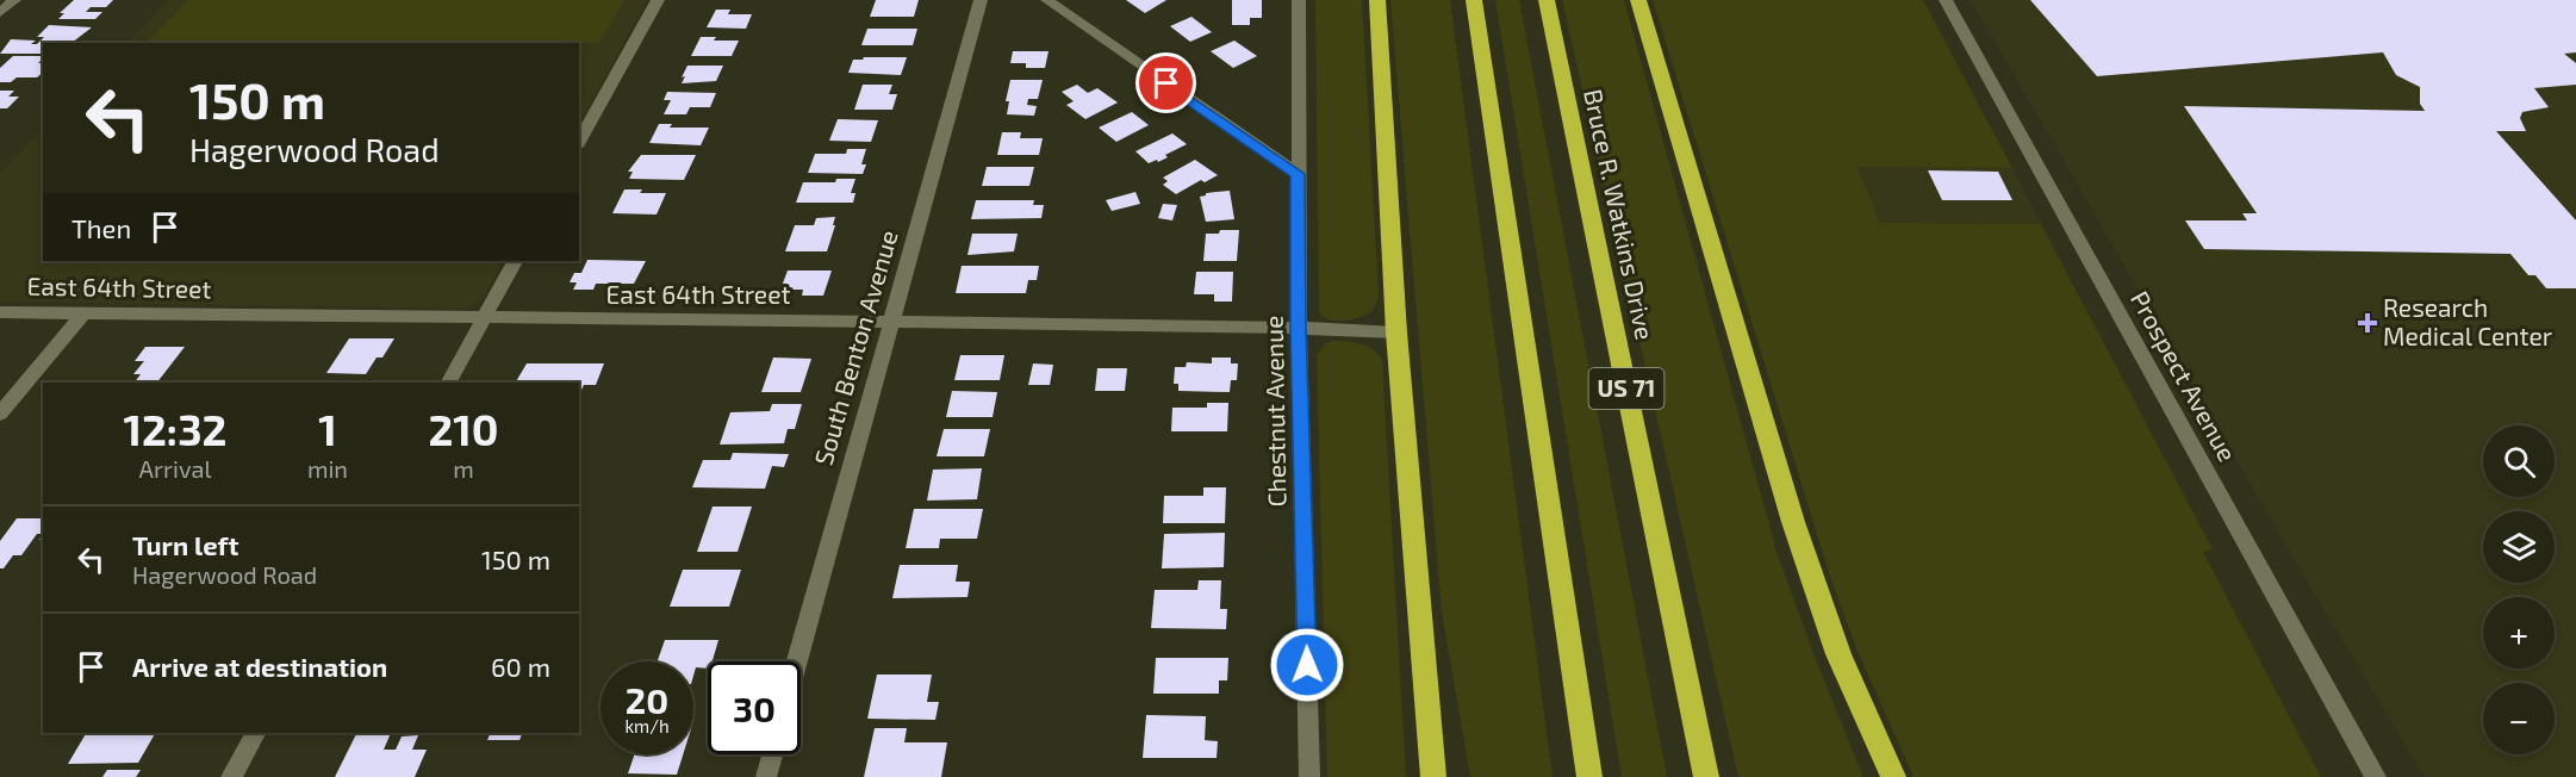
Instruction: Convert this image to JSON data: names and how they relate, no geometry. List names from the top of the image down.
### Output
{
  "streets": {
    "highway": ["Bruce R. Watkins Drive", "US 71"],
    "street": [
      "East 64th Street",
      "South Benton Avenue",
      "Prospect Avenue",
      "Chestnut Avenue"
    ]
  },
  "crossings": [
    ["East 64th Street", "South Benton Avenue"],
    ["East 64th Street", "Chestnut Avenue"]
  ],
  "places": {
    "health": ["Research Medical Center"]
  },
  "page": {
    "turn": ["150 m", "Hagerwood Road"],
    "then": "Then",
    "eta": [
      "12:32",
      "Arrival",
      "1",
      "min",
      "210",
      "m"
    ],
    "map_buttons": ["+", "−"],
    "list": [
      {
        "name": "Turn left",
        "note": "Hagerwood Road",
        "value": "150 m"
      },
      {
        "name": "Arrive at destination",
        "value": "60 m"
      }
    ],
    "speed": "20 km/h",
    "limit": "30"
  }
}
